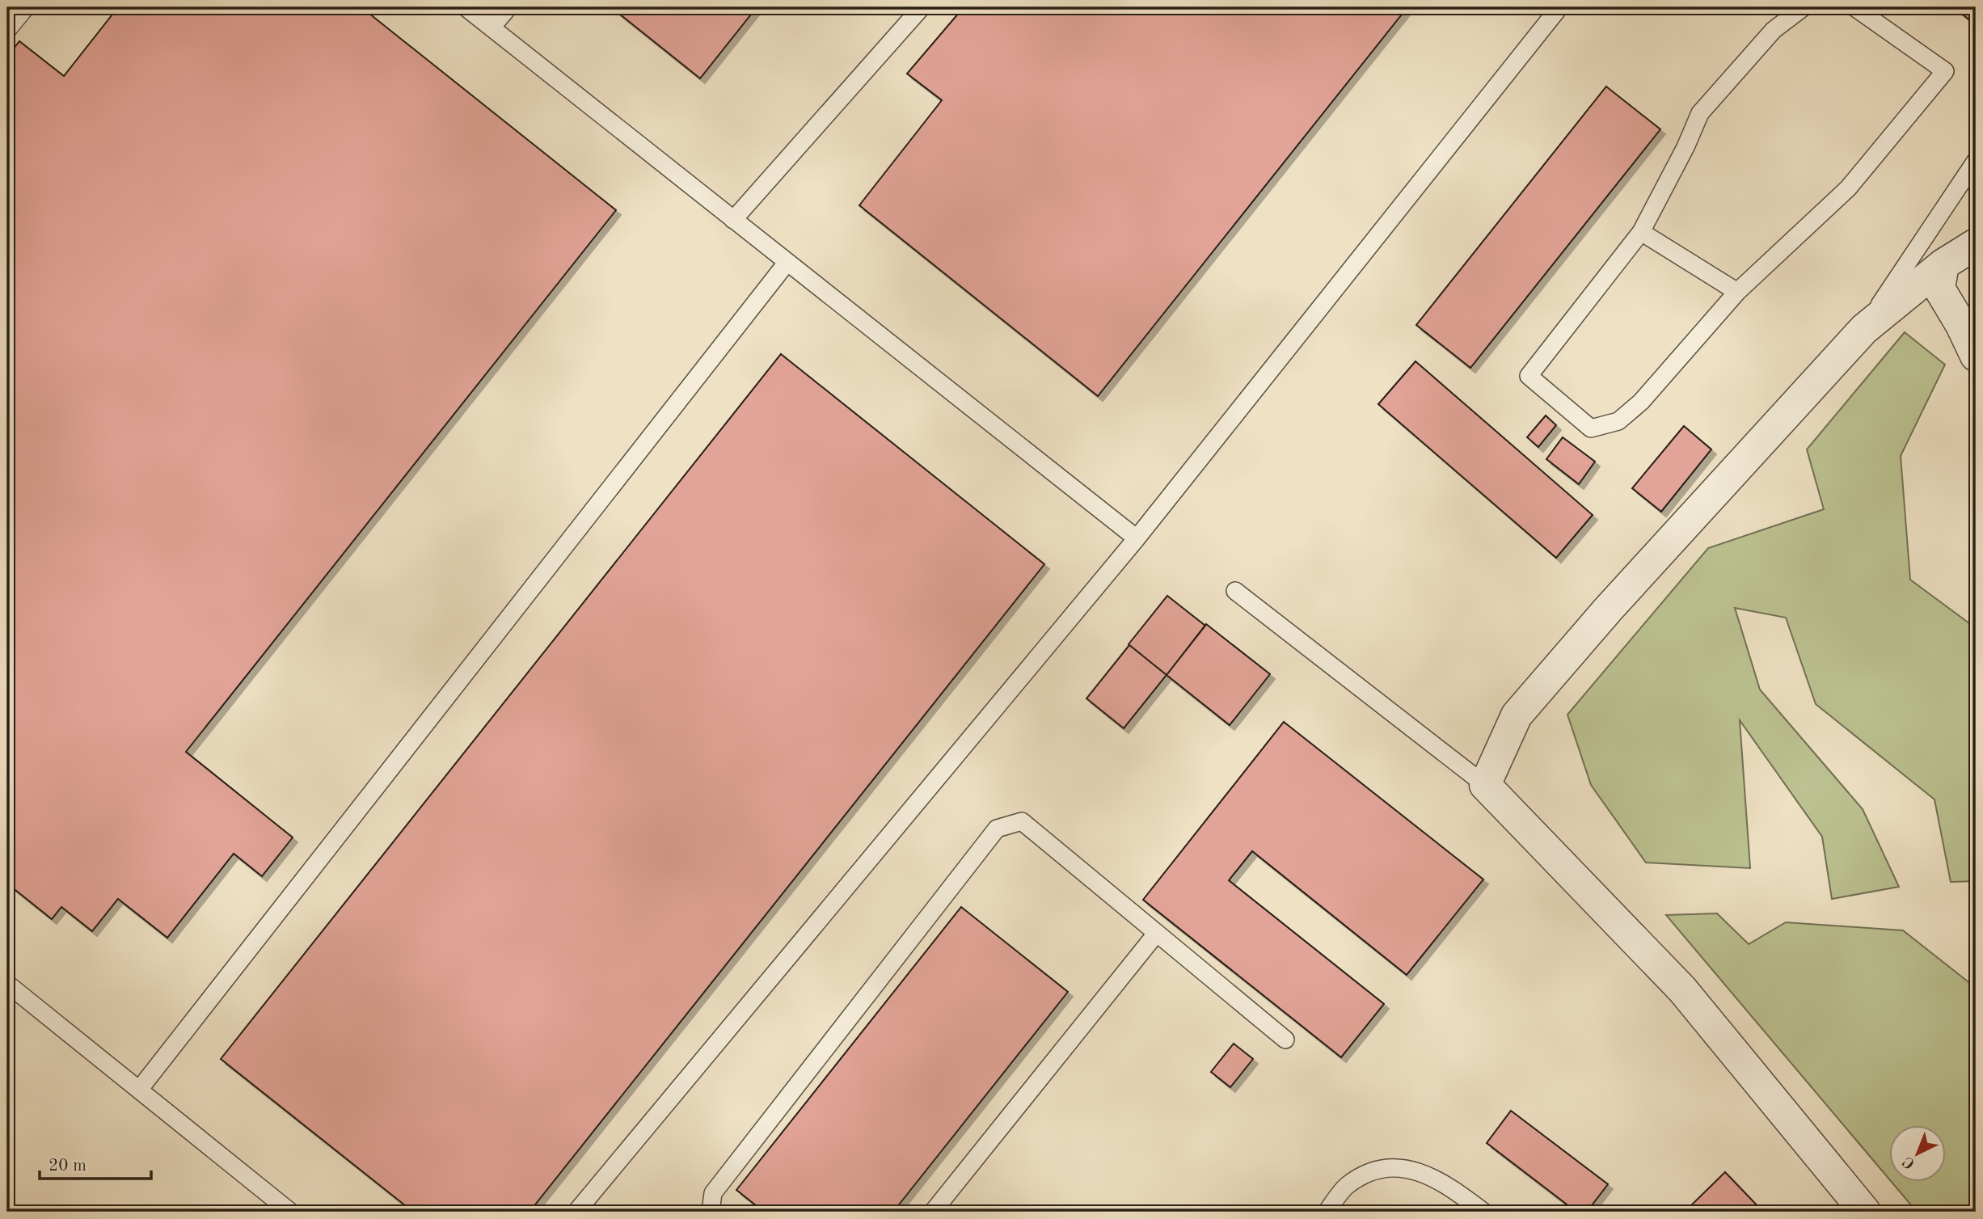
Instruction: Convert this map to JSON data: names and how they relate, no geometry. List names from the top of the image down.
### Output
{
  "scale_bar": "20 m",
  "north": "bottom left"
}
